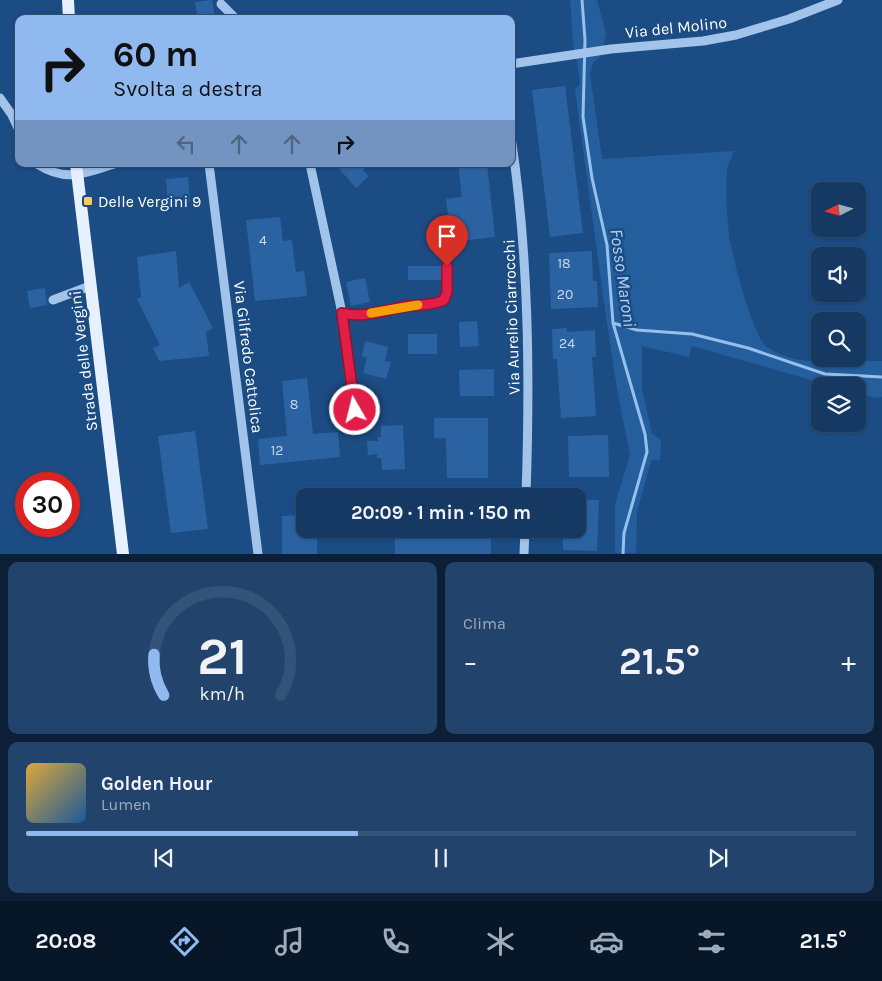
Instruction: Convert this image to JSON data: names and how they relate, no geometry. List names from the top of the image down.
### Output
{
  "streets": {
    "main road": ["Strada delle Vergini"],
    "street": ["Via del Molino", "Via Aurelio Ciarrocchi", "Via Gilfredo Cattolica"]
  },
  "water": ["Fosso Maroni"],
  "places": {
    "transit": ["Delle Vergini 9"]
  },
  "house_numbers": [
    "4",
    "18",
    "20",
    "24",
    "8",
    "12"
  ],
  "north": "left",
  "page": {
    "turn": ["60 m", "Svolta a destra"],
    "limit": "30",
    "trip": "20:09 · 1 min · 150 m",
    "tile": "Clima",
    "heat": ["−", "21.5°", "+"],
    "song": ["Golden Hour", "Lumen"],
    "tabs": ["20:08", "21.5°"],
    "gauge": ["21", "km/h"]
  }
}
